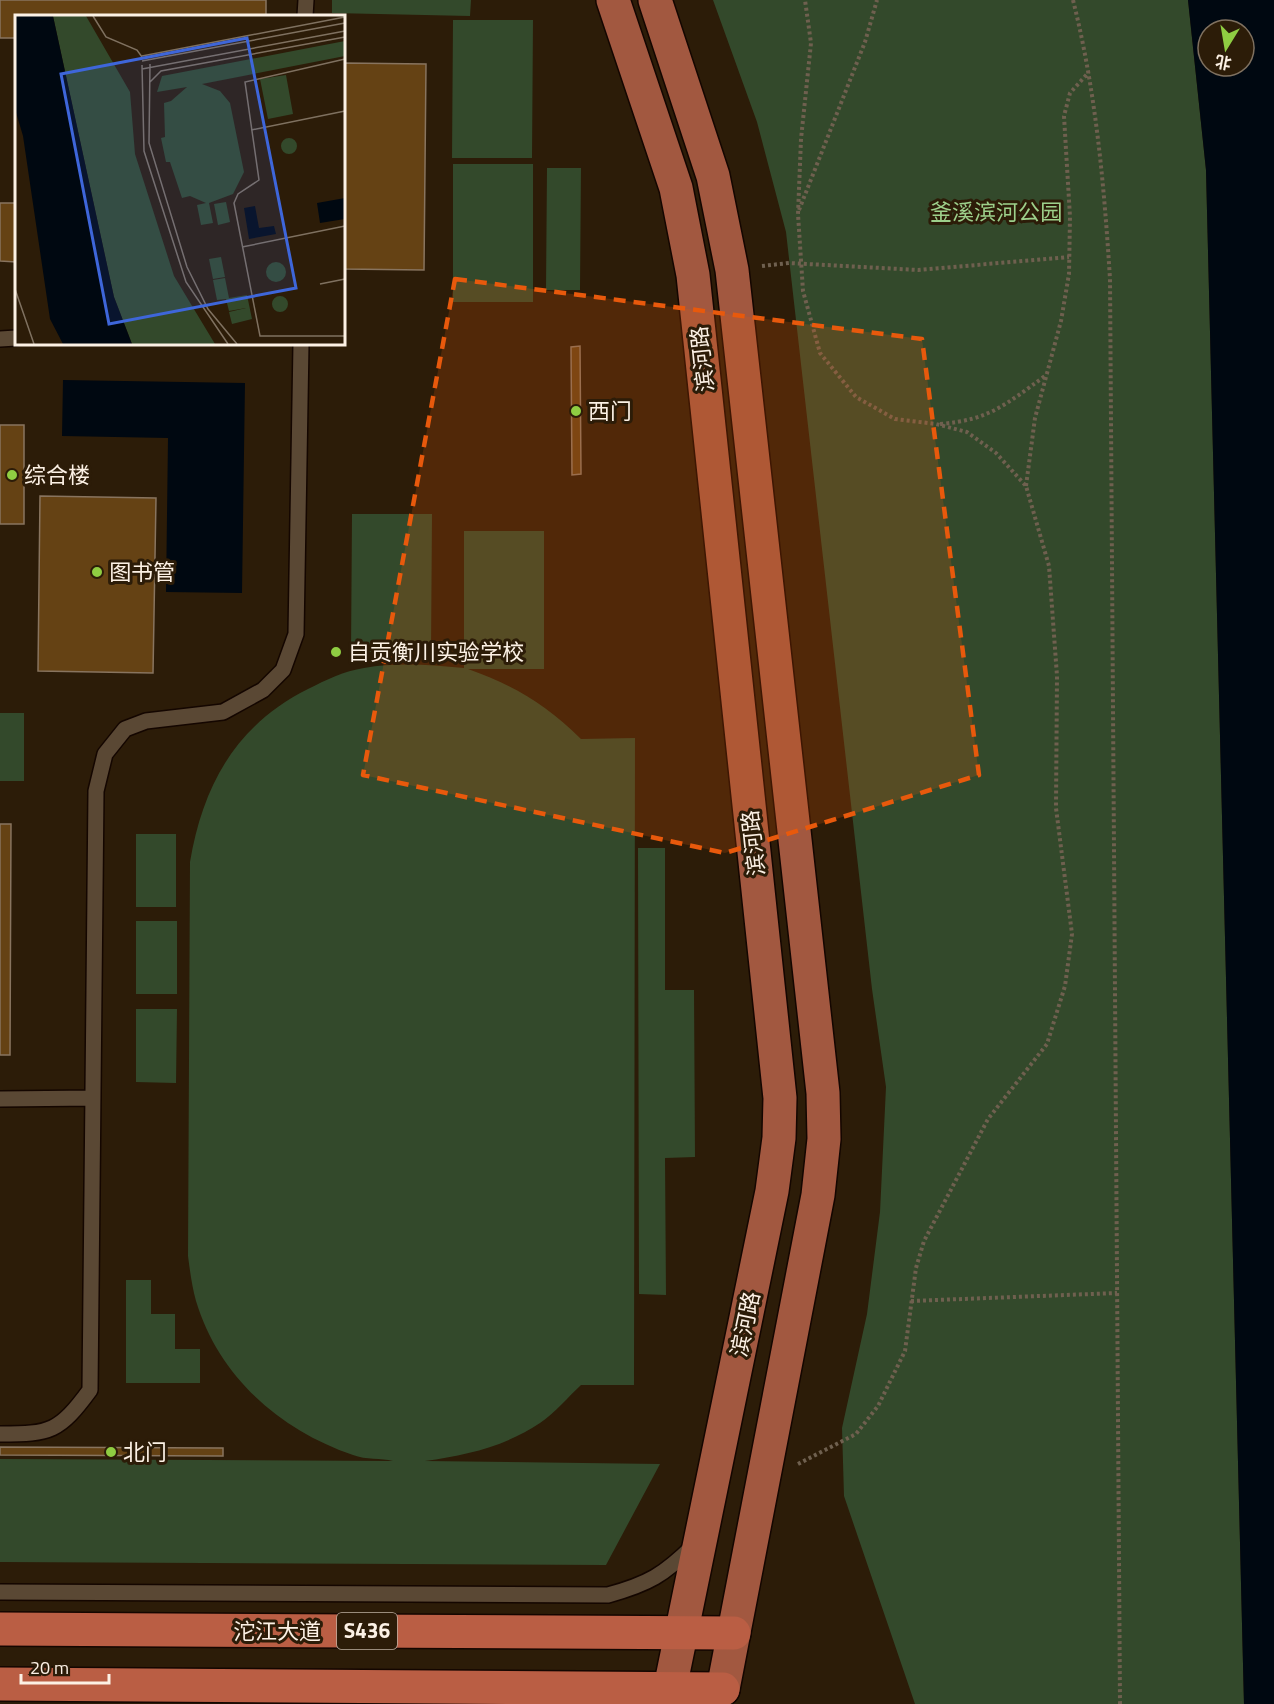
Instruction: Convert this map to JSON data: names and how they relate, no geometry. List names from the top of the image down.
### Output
{
  "streets": {
    "highway": ["沱江大道", "S436"],
    "main road": ["滨河路"]
  },
  "crossings": [
    ["滨河路", "沱江大道"]
  ],
  "parks": ["釜溪滨河公园"],
  "places": [
    "西门",
    "综合楼",
    "图书管",
    "自贡衡川实验学校",
    "北门"
  ],
  "scale_bar": "20 m",
  "north": "bottom"
}
